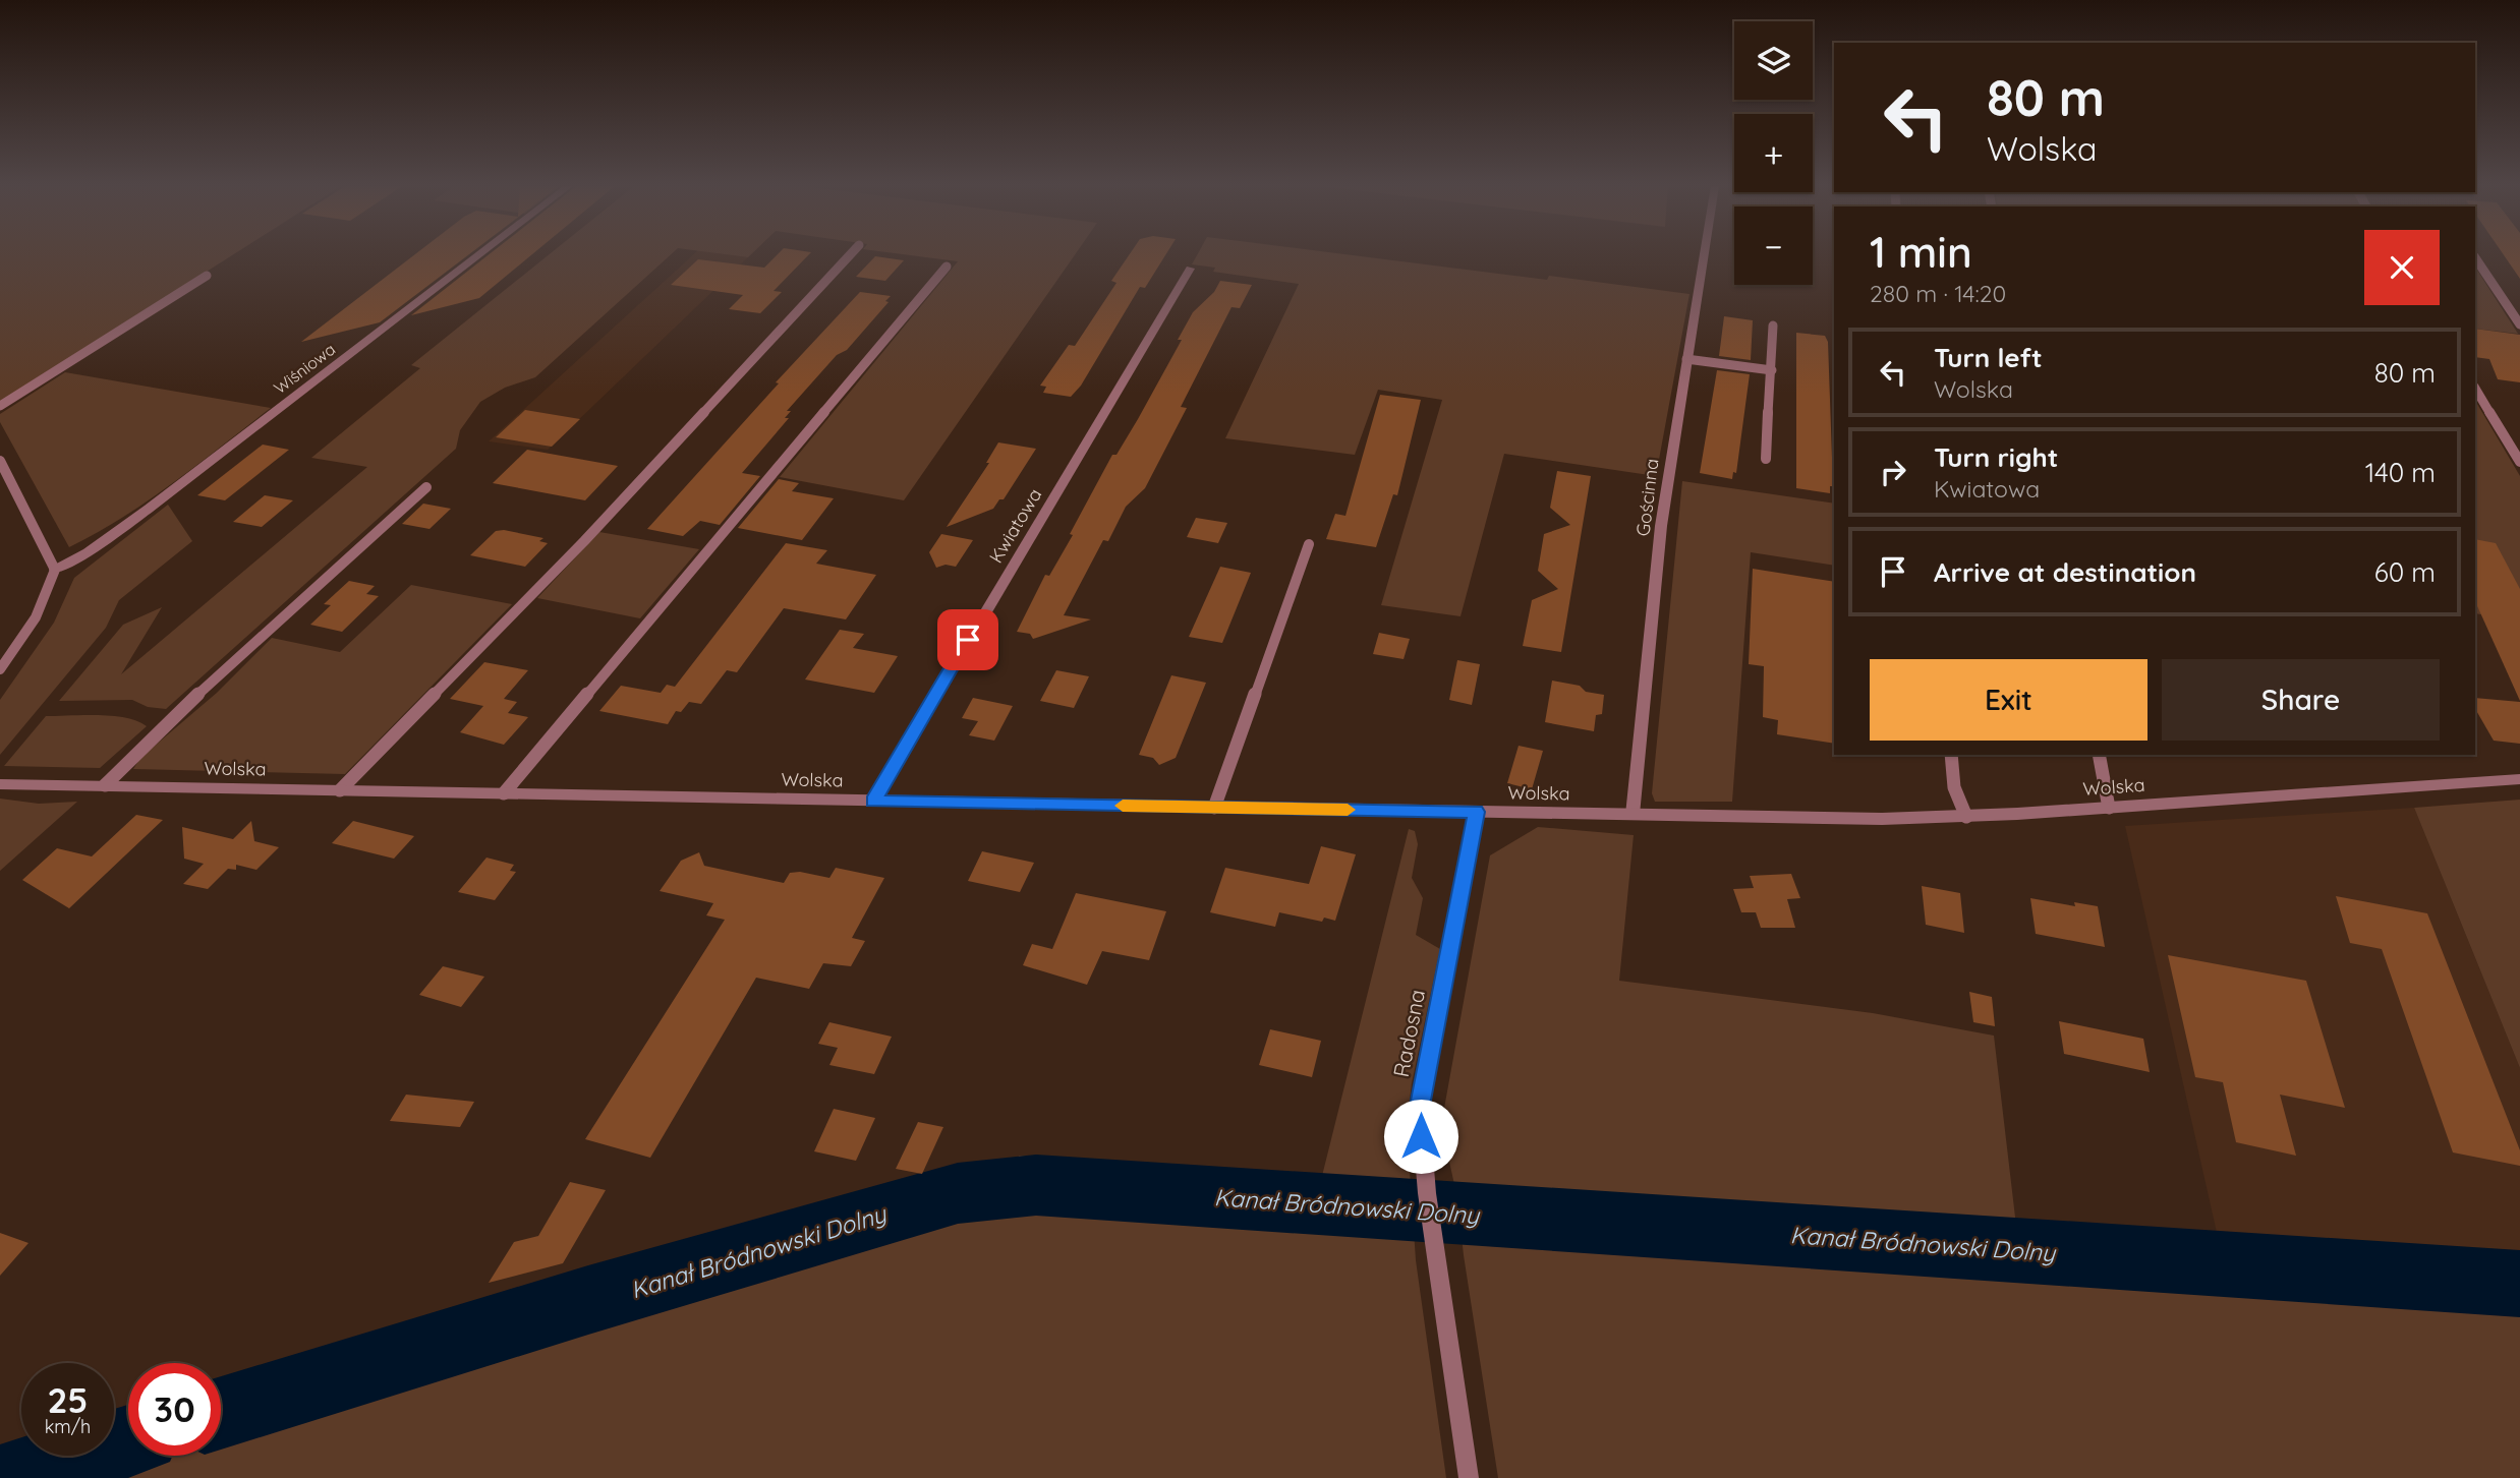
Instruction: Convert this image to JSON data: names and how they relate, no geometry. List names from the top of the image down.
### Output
{
  "streets": {
    "street": [
      "Wiśniowa",
      "Gościnna",
      "Kwiatowa",
      "Wolska",
      "Radosna"
    ]
  },
  "crossings": [
    ["Gościnna", "Wolska"],
    ["Kwiatowa", "Wolska"],
    ["Wolska", "Radosna"]
  ],
  "water": ["Kanał Bródnowski Dolny"],
  "page": {
    "map_buttons": ["+", "−"],
    "turn": ["80 m", "Wolska"],
    "heading": ["1 min", "280 m · 14:20"],
    "list": [
      {
        "name": "Turn left",
        "note": "Wolska",
        "value": "80 m"
      },
      {
        "name": "Turn right",
        "note": "Kwiatowa",
        "value": "140 m"
      },
      {
        "name": "Arrive at destination",
        "value": "60 m"
      }
    ],
    "buttons": ["Exit", "Share"],
    "speed": "25 km/h",
    "limit": "30"
  }
}
